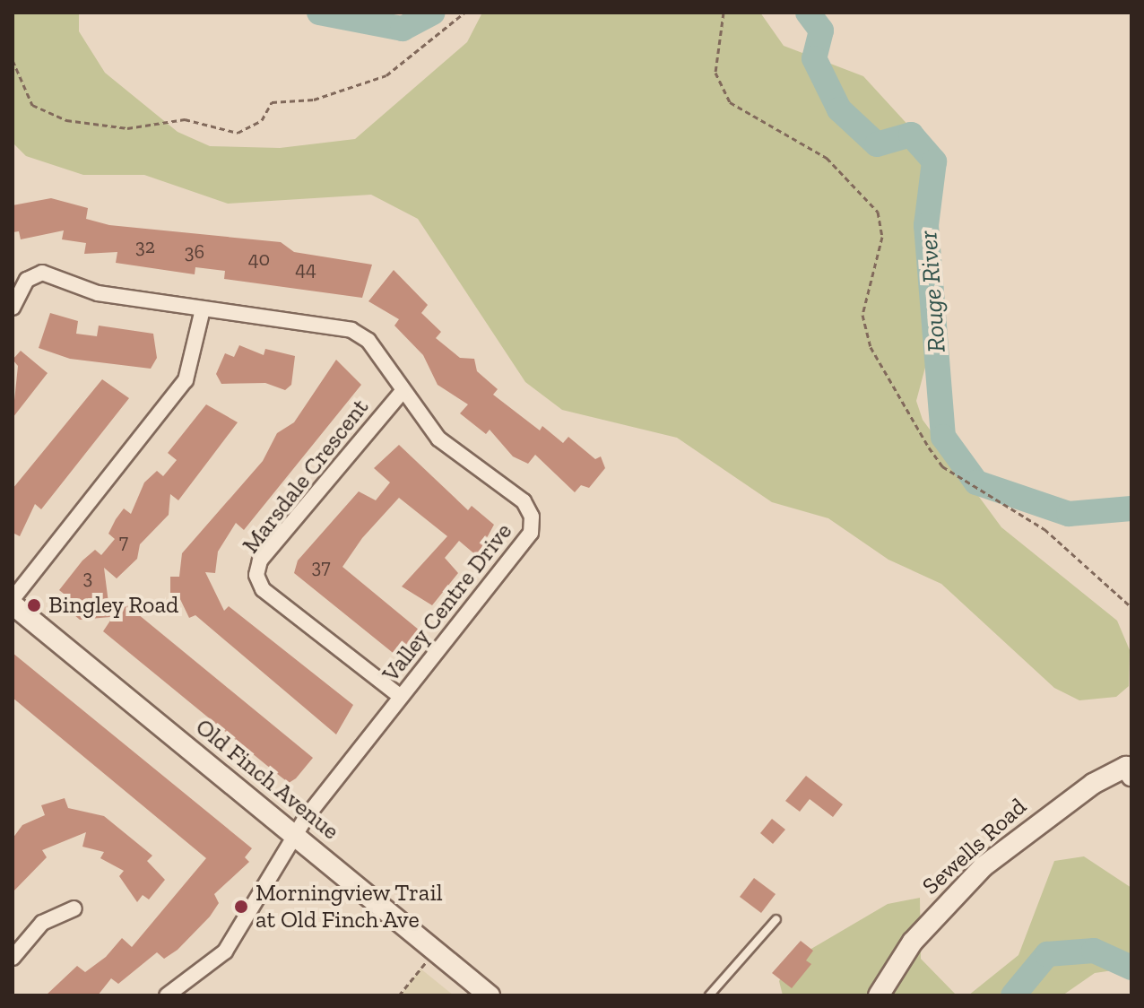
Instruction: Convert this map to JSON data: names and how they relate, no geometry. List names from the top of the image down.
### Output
{
  "streets": {
    "street": [
      "Marsdale Crescent",
      "Valley Centre Drive",
      "Old Finch Avenue",
      "Sewells Road"
    ]
  },
  "crossings": [
    ["Marsdale Crescent", "Valley Centre Drive"],
    ["Valley Centre Drive", "Old Finch Avenue"]
  ],
  "water": ["Rouge River"],
  "places": ["Bingley Road", "Morningview Trail at Old Finch Ave"],
  "house_numbers": [
    "32",
    "36",
    "40",
    "44",
    "7",
    "37",
    "3"
  ]
}
